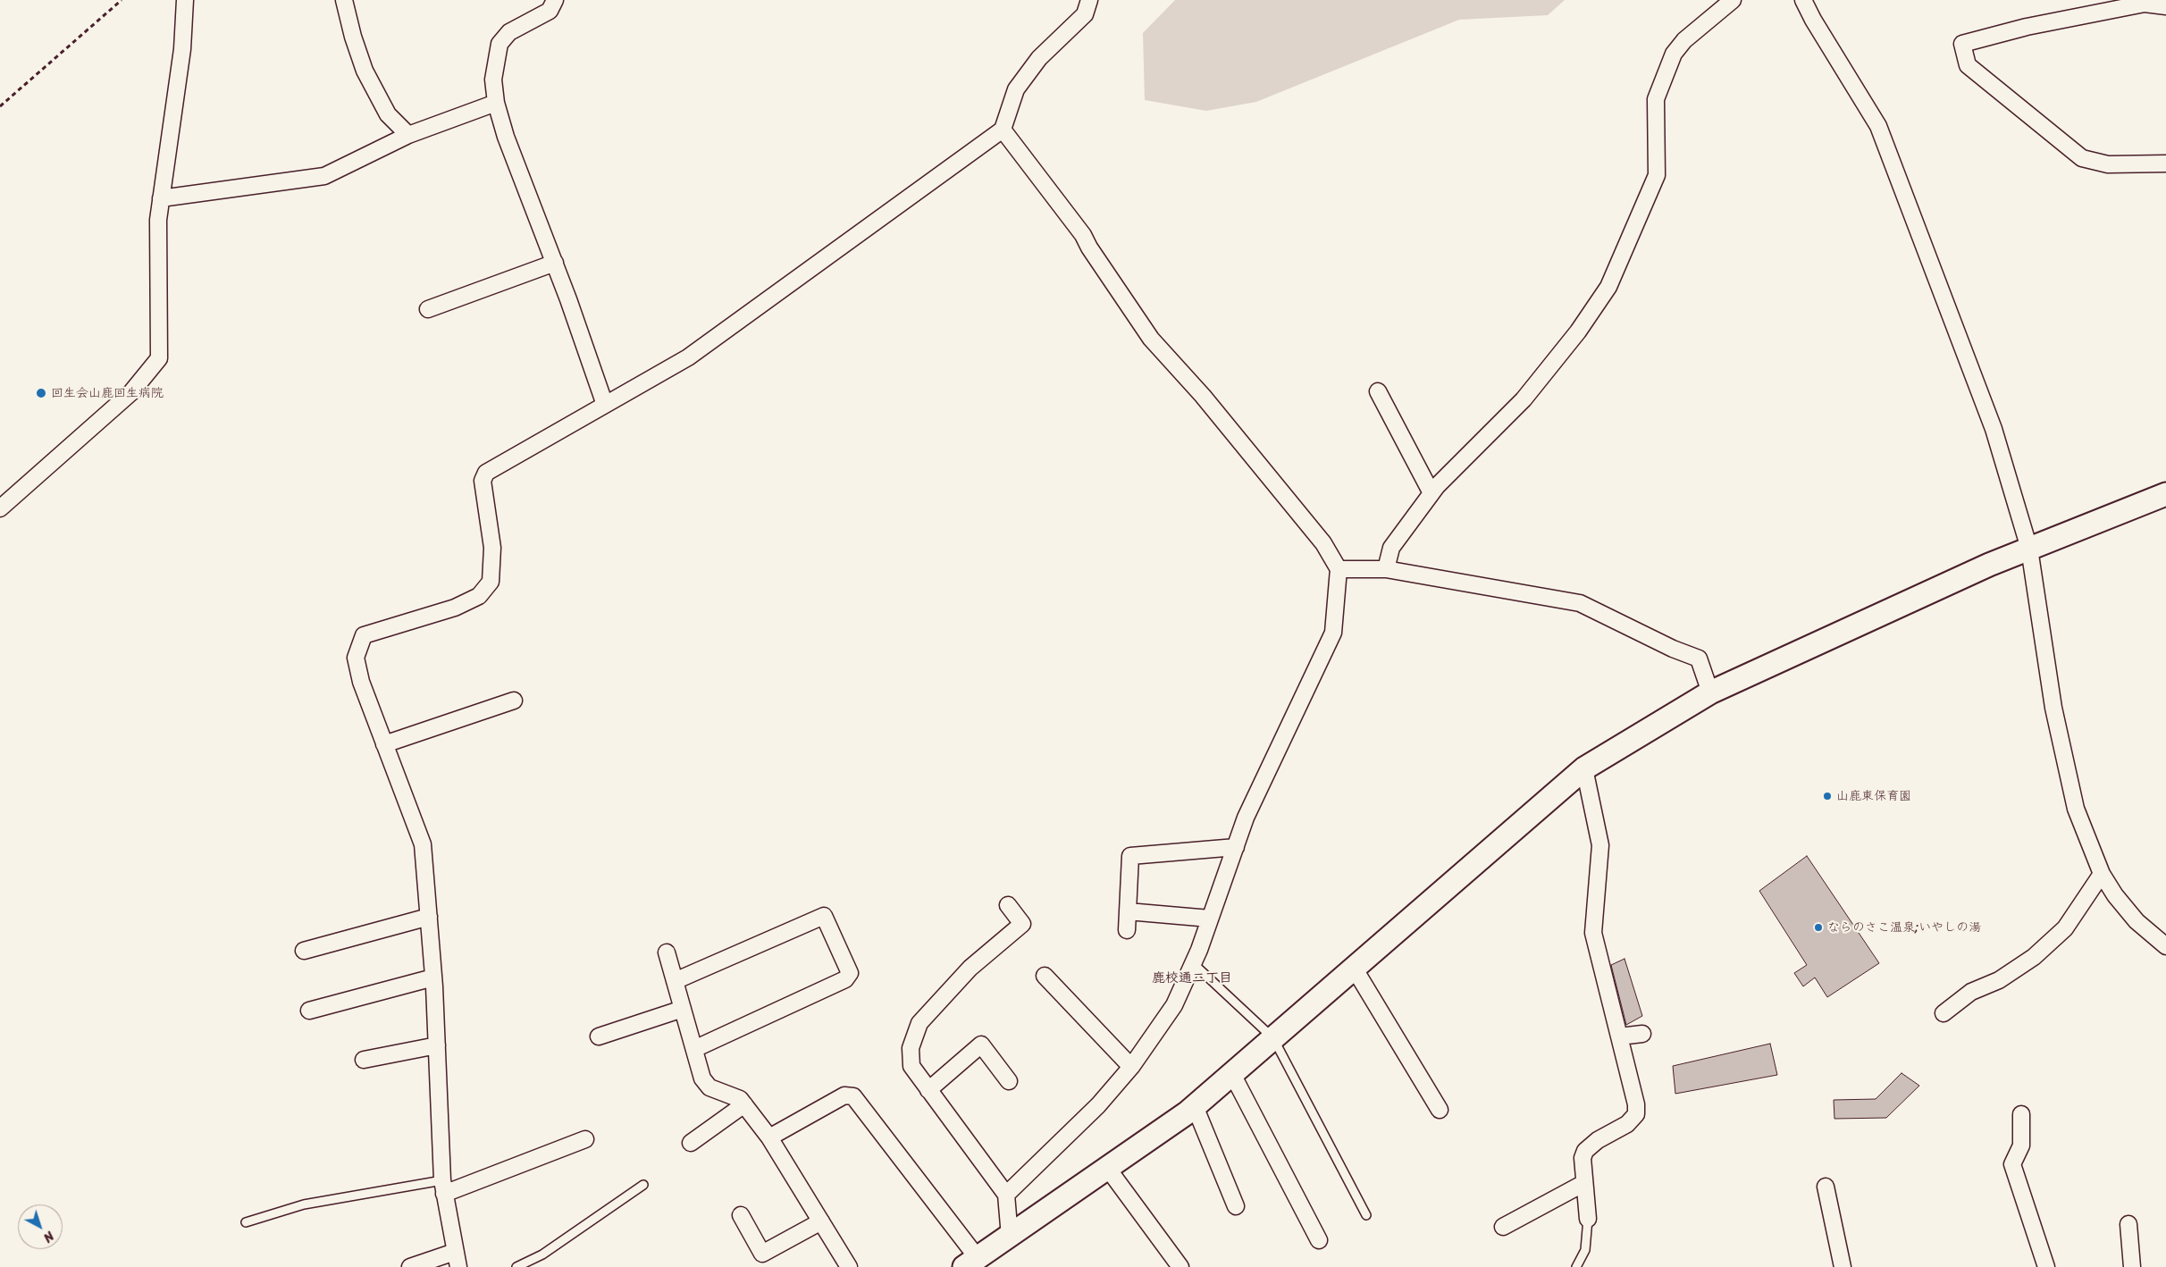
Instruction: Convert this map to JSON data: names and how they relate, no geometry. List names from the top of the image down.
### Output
{
  "districts": ["鹿校通二丁目"],
  "places": ["回生会山鹿回生病院", "山鹿東保育園", "ならのさこ温泉;いやしの湯"],
  "north": "bottom right"
}
